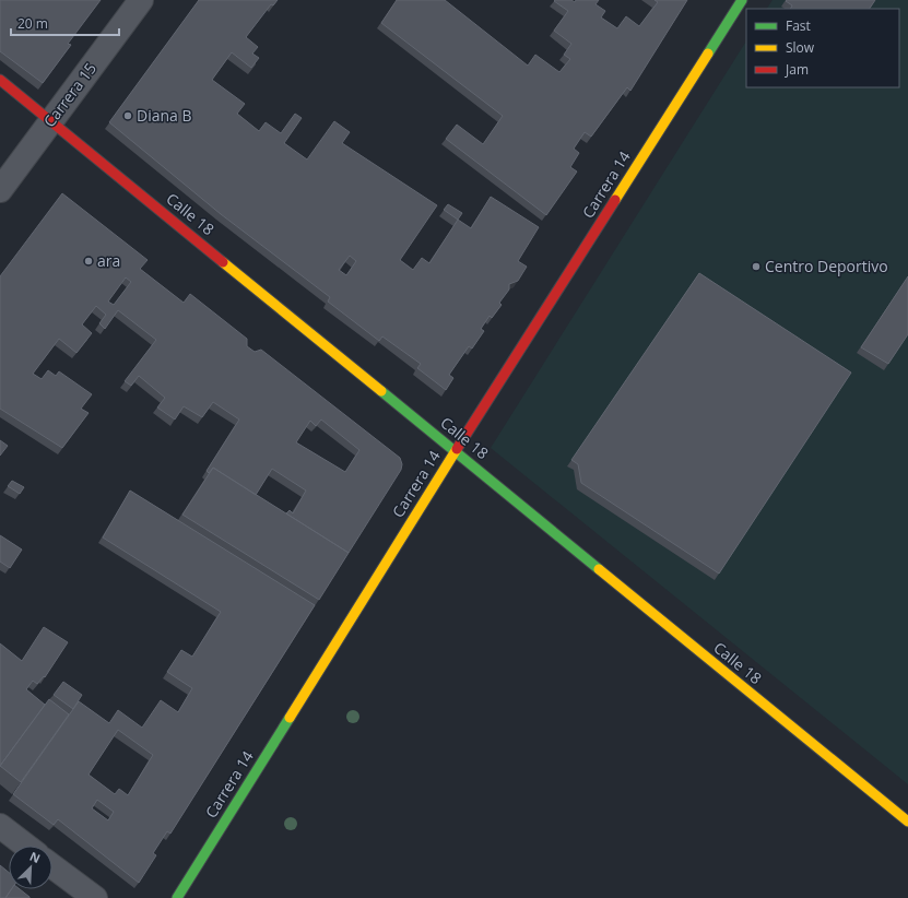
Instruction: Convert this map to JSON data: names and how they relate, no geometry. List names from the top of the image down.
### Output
{
  "streets": {
    "street": ["Carrera 15", "Carrera 14", "Calle 18"]
  },
  "crossings": [
    ["Carrera 15", "Calle 18"],
    ["Carrera 14", "Calle 18"]
  ],
  "places": ["Diana B", "ara", "Centro Deportivo"],
  "legend": ["Fast", "Slow", "Jam"],
  "scale_bar": "20 m",
  "north": "top right"
}
